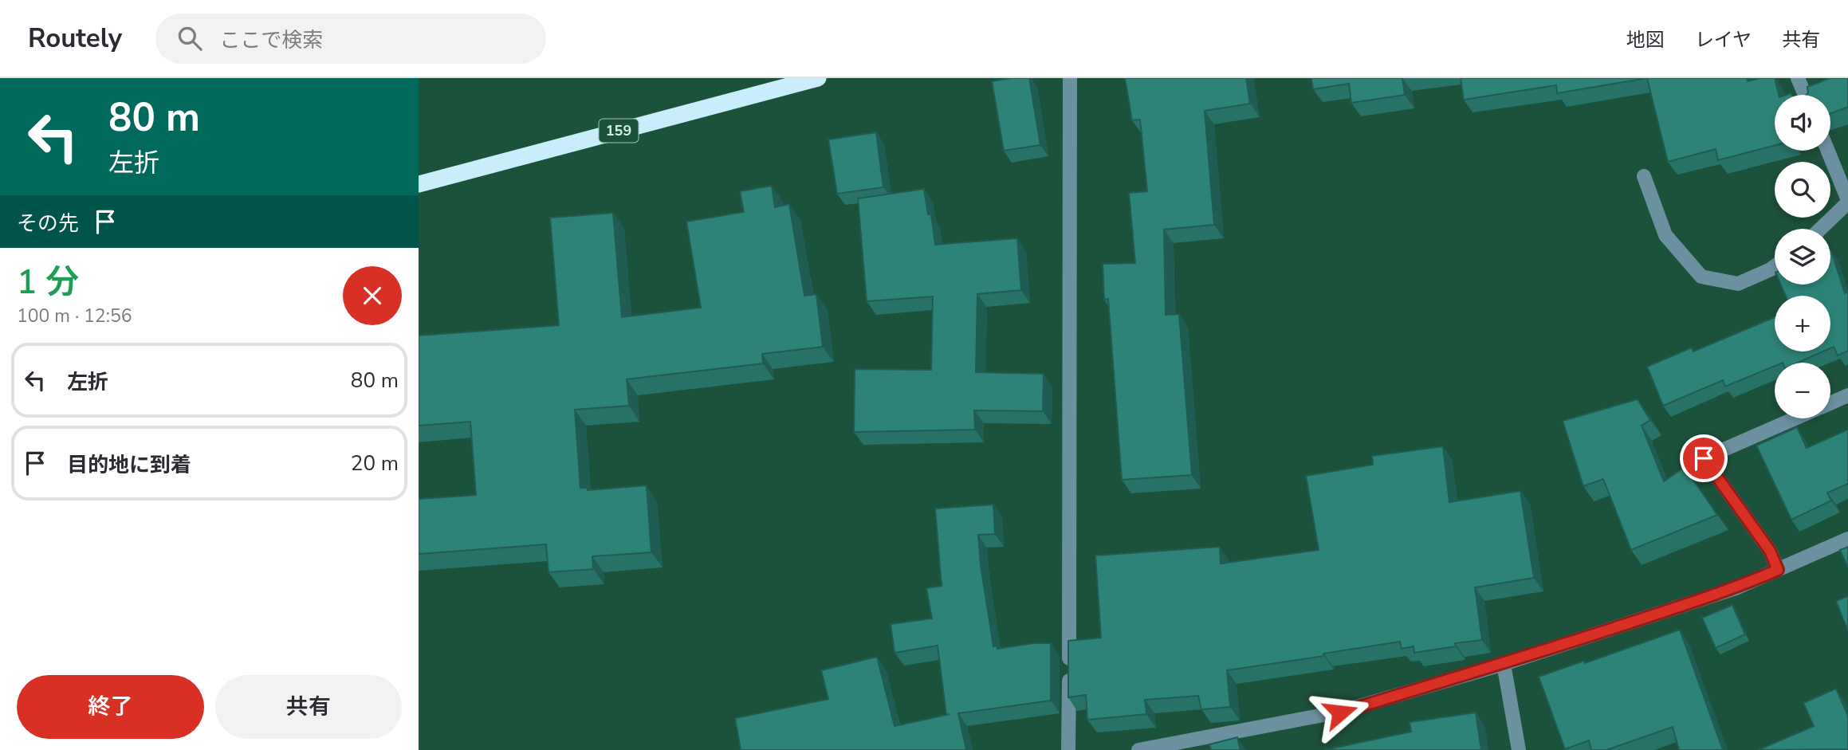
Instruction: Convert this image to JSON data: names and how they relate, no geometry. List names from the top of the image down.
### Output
{
  "streets": {
    "highway": ["159"]
  },
  "page": {
    "header": "Routely",
    "search": "ここで検索",
    "nav": ["地図", "レイヤ", "共有"],
    "turn": ["80 m", "左折"],
    "map_buttons": ["+", "−"],
    "then": "その先",
    "heading": ["1 分", "100 m · 12:56"],
    "list": [
      {
        "name": "左折",
        "value": "80 m"
      },
      {
        "name": "目的地に到着",
        "value": "20 m"
      }
    ],
    "buttons": ["終了", "共有"]
  }
}
